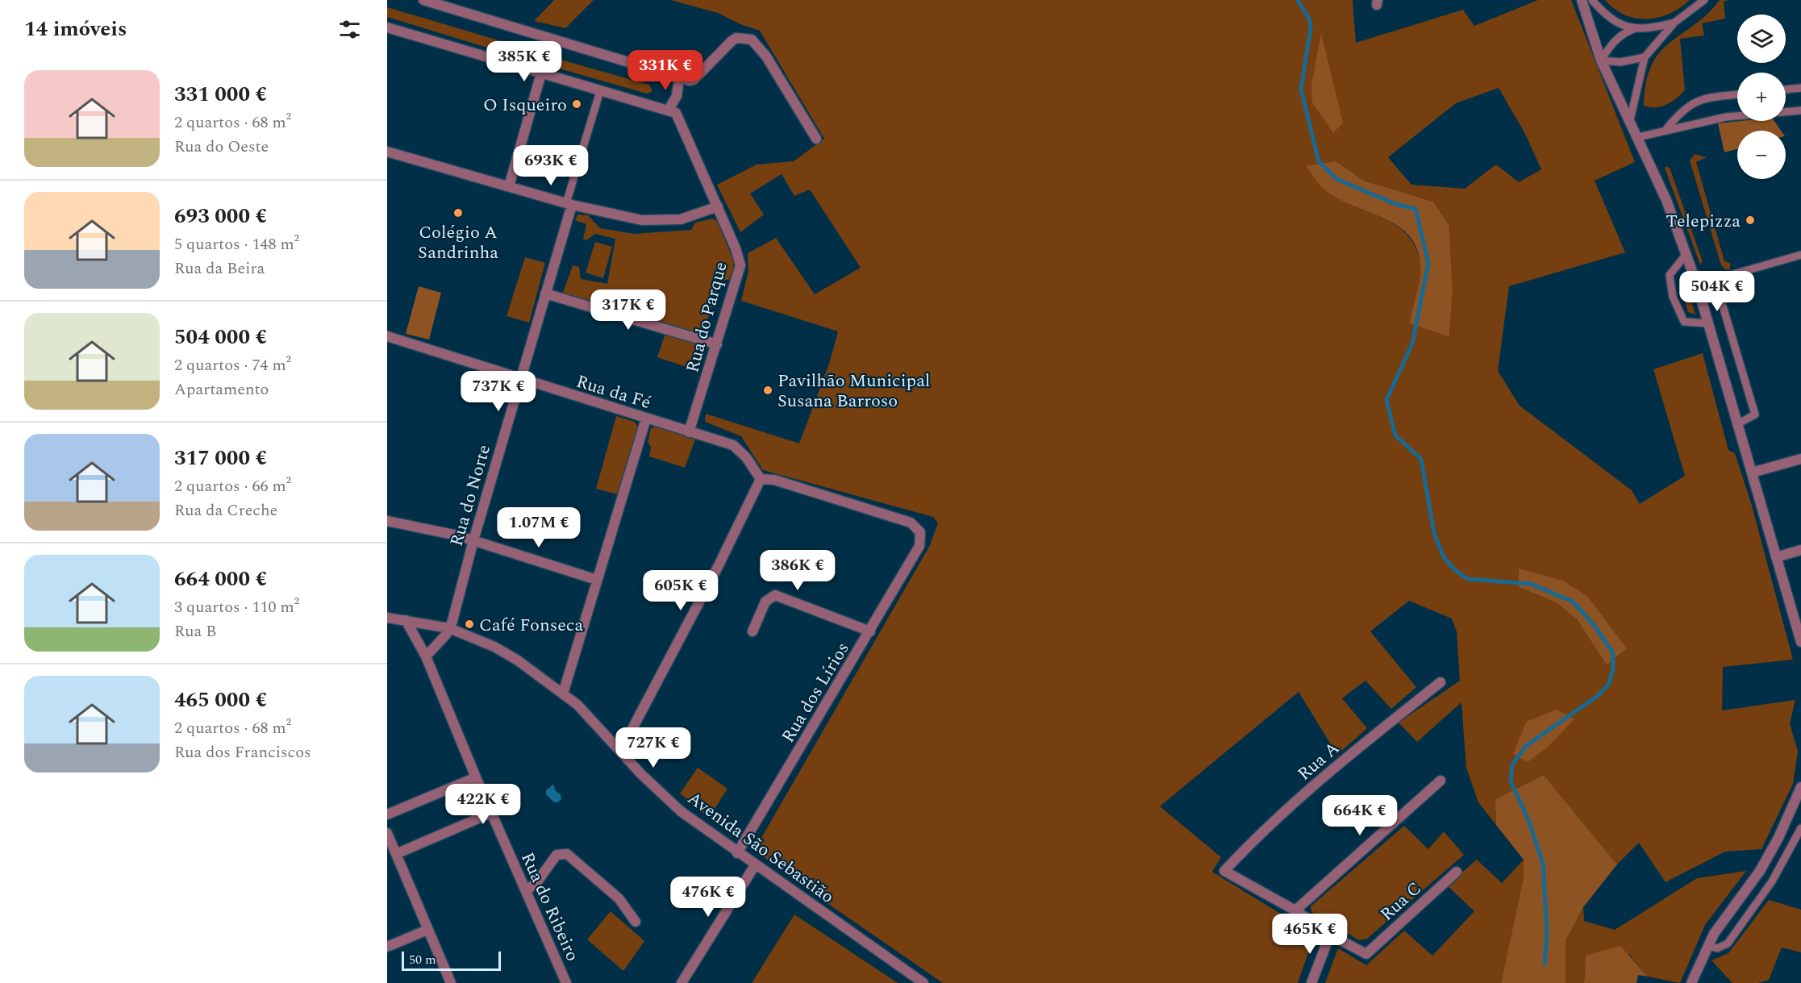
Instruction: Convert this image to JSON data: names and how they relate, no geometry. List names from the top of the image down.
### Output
{
  "streets": {
    "street": [
      "Rua do Parque",
      "Rua da Fé",
      "Rua do Norte",
      "Rua dos Lírios",
      "Rua A",
      "Avenida São Sebastião",
      "Rua C",
      "Rua do Ribeiro"
    ]
  },
  "crossings": [
    ["Rua do Parque", "Rua da Fé"],
    ["Rua da Fé", "Rua do Norte"],
    ["Rua da Fé", "Rua dos Lírios"],
    ["Rua do Norte", "Avenida São Sebastião"],
    ["Rua dos Lírios", "Avenida São Sebastião"],
    ["Avenida São Sebastião", "Rua do Ribeiro"]
  ],
  "places": [
    "O Isqueiro",
    "Colégio A Sandrinha",
    "Telepizza",
    "Pavilhão Municipal Susana Barroso",
    "Café Fonseca"
  ],
  "scale_bar": "50 m",
  "page": {
    "heading": "14 imóveis",
    "map_buttons": ["+", "−"],
    "price": [
      "385K €",
      "331K €",
      "693K €",
      "504K €",
      "317K €",
      "737K €",
      "1.07M €",
      "386K €",
      "605K €",
      "727K €",
      "422K €",
      "664K €",
      "476K €",
      "465K €"
    ],
    "list": [
      {
        "name": "331 000 €",
        "note": "2 quartos · 68 m² · Rua do Oeste"
      },
      {
        "name": "693 000 €",
        "note": "5 quartos · 148 m² · Rua da Beira"
      },
      {
        "name": "504 000 €",
        "note": "2 quartos · 74 m² · Apartamento"
      },
      {
        "name": "317 000 €",
        "note": "2 quartos · 66 m² · Rua da Creche"
      },
      {
        "name": "664 000 €",
        "note": "3 quartos · 110 m² · Rua B"
      },
      {
        "name": "465 000 €",
        "note": "2 quartos · 68 m² · Rua dos Franciscos"
      }
    ],
    "scale": "50 m"
  }
}
